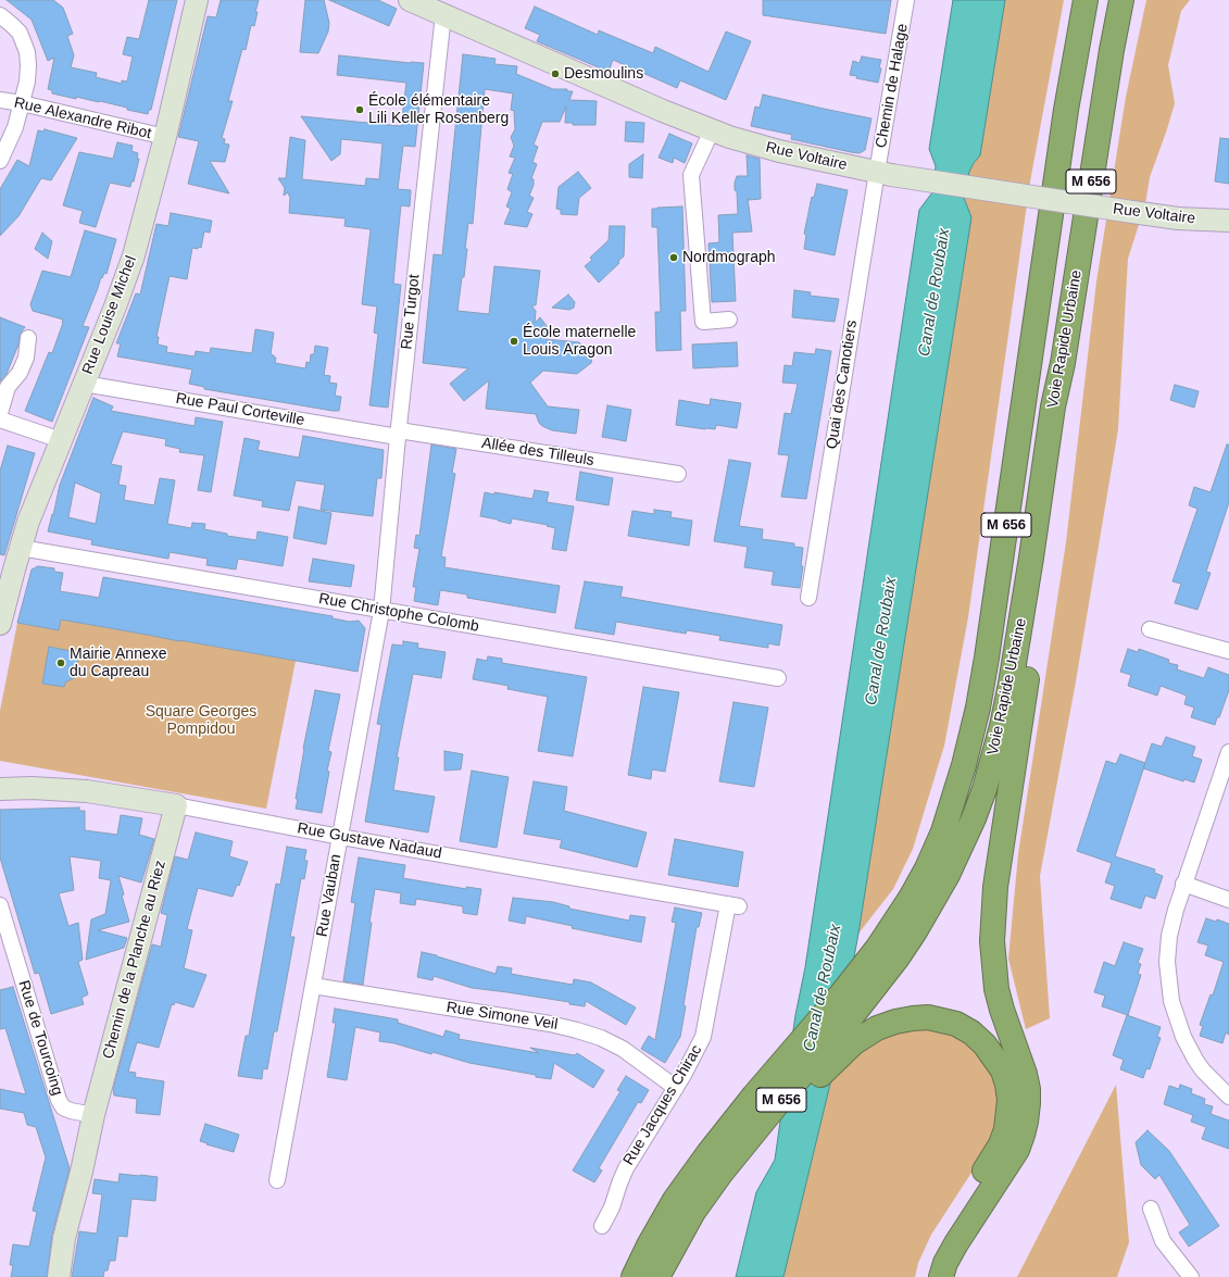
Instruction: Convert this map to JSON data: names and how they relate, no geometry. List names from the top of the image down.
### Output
{
  "streets": {
    "highway": ["M 656", "Voie Rapide Urbaine"],
    "street": [
      "Chemin de Halage",
      "Rue Alexandre Ribot",
      "Rue Voltaire",
      "Rue Turgot",
      "Rue Louise Michel",
      "Quai des Canotiers",
      "Rue Paul Corteville",
      "Allée des Tilleuls",
      "Rue Christophe Colomb",
      "Rue Gustave Nadaud",
      "Rue Vauban",
      "Chemin de la Planche au Riez",
      "Rue Simone Veil",
      "Rue de Tourcoing",
      "Rue Jacques Chirac"
    ]
  },
  "crossings": [
    ["Chemin de Halage", "Rue Voltaire"],
    ["Chemin de Halage", "Quai des Canotiers"],
    ["Rue Alexandre Ribot", "Rue Louise Michel"],
    ["Rue Voltaire", "Rue Turgot"],
    ["Rue Voltaire", "Quai des Canotiers"],
    ["Rue Turgot", "Rue Paul Corteville"],
    ["Rue Turgot", "Allée des Tilleuls"],
    ["Rue Turgot", "Rue Christophe Colomb"],
    ["Rue Turgot", "Rue Vauban"],
    ["Rue Louise Michel", "Rue Paul Corteville"],
    ["Rue Louise Michel", "Rue Christophe Colomb"],
    ["Rue Paul Corteville", "Allée des Tilleuls"],
    ["Rue Christophe Colomb", "Rue Vauban"],
    ["Rue Gustave Nadaud", "Rue Vauban"],
    ["Rue Gustave Nadaud", "Chemin de la Planche au Riez"],
    ["Rue Gustave Nadaud", "Rue Jacques Chirac"],
    ["Rue Vauban", "Rue Simone Veil"],
    ["Chemin de la Planche au Riez", "Rue de Tourcoing"],
    ["Rue Simone Veil", "Rue Jacques Chirac"]
  ],
  "water": ["Canal de Roubaix"],
  "parks": ["Square Georges Pompidou"],
  "places": [
    "Desmoulins",
    "École élémentaire Lili Keller Rosenberg",
    "Nordmograph",
    "École maternelle Louis Aragon",
    "Mairie Annexe du Capreau"
  ]
}
